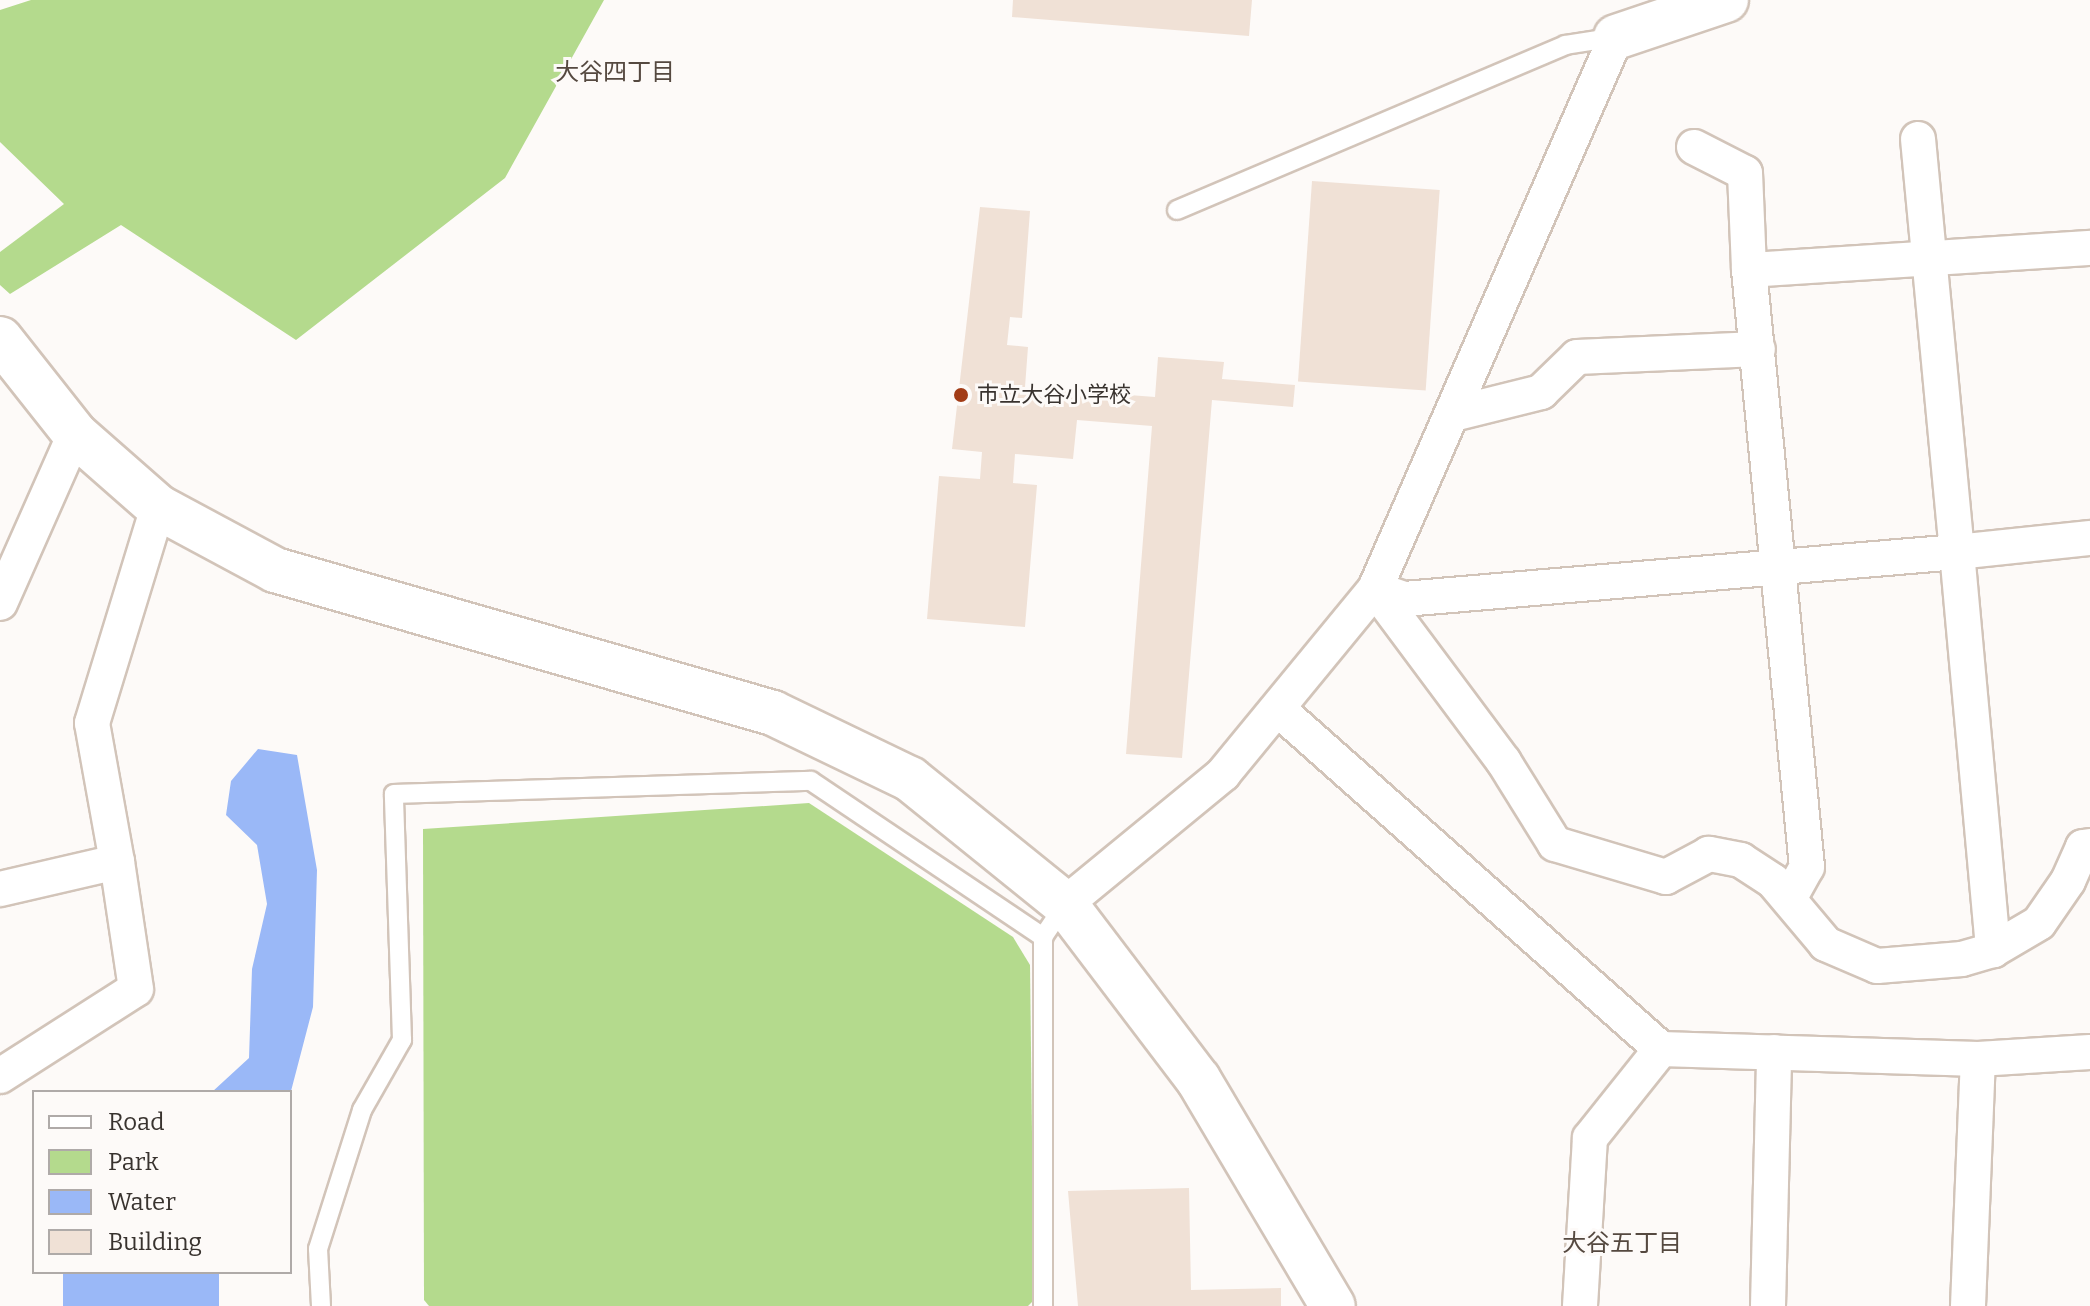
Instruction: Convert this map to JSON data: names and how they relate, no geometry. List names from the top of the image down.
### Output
{
  "districts": ["大谷四丁目", "大谷五丁目"],
  "places": ["市立大谷小学校"],
  "legend": [
    "Road",
    "Park",
    "Water",
    "Building"
  ]
}
